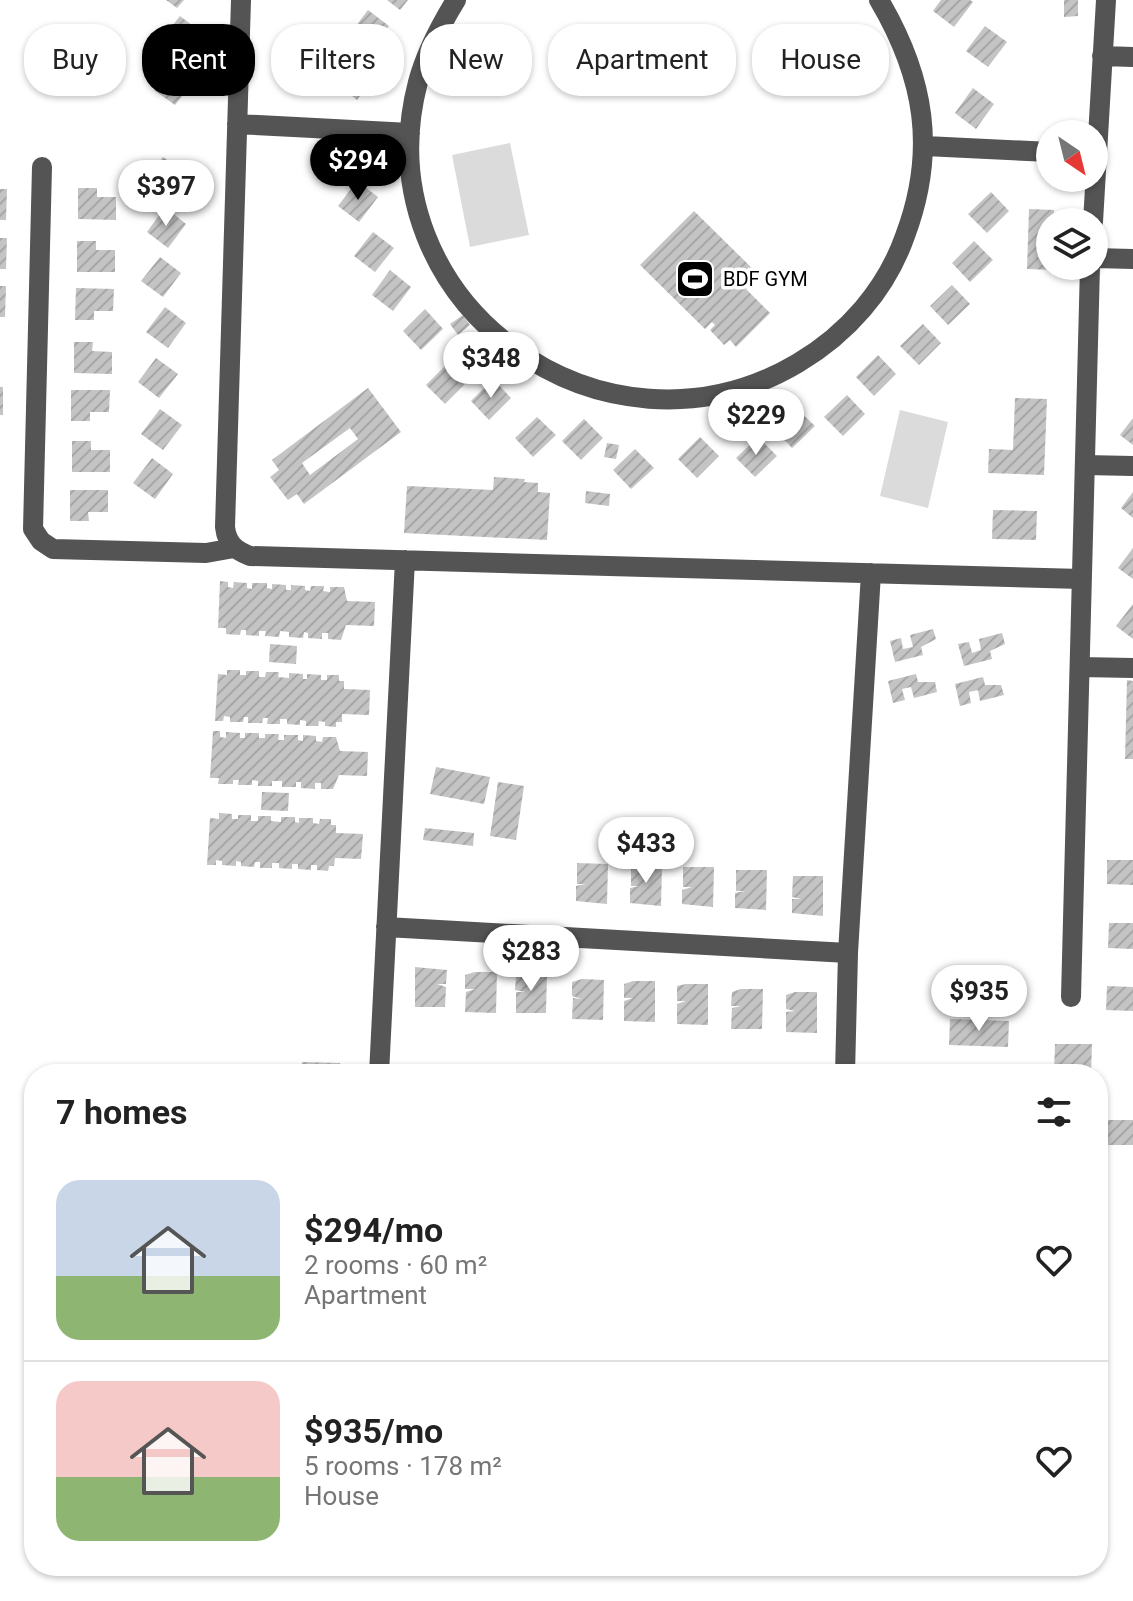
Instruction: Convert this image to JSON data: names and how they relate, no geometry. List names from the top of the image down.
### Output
{
  "places": {
    "sports": ["BDF GYM"]
  },
  "north": "bottom right",
  "page": {
    "chip": [
      "Buy",
      "Rent",
      "Filters",
      "New",
      "Apartment",
      "House"
    ],
    "price": [
      "$294",
      "$397",
      "$348",
      "$229",
      "$433",
      "$283",
      "$935"
    ],
    "heading": "7 homes",
    "list": [
      {
        "name": "$294/mo",
        "note": "2 rooms · 60 m² · Apartment"
      },
      {
        "name": "$935/mo",
        "note": "5 rooms · 178 m² · House"
      }
    ]
  }
}
